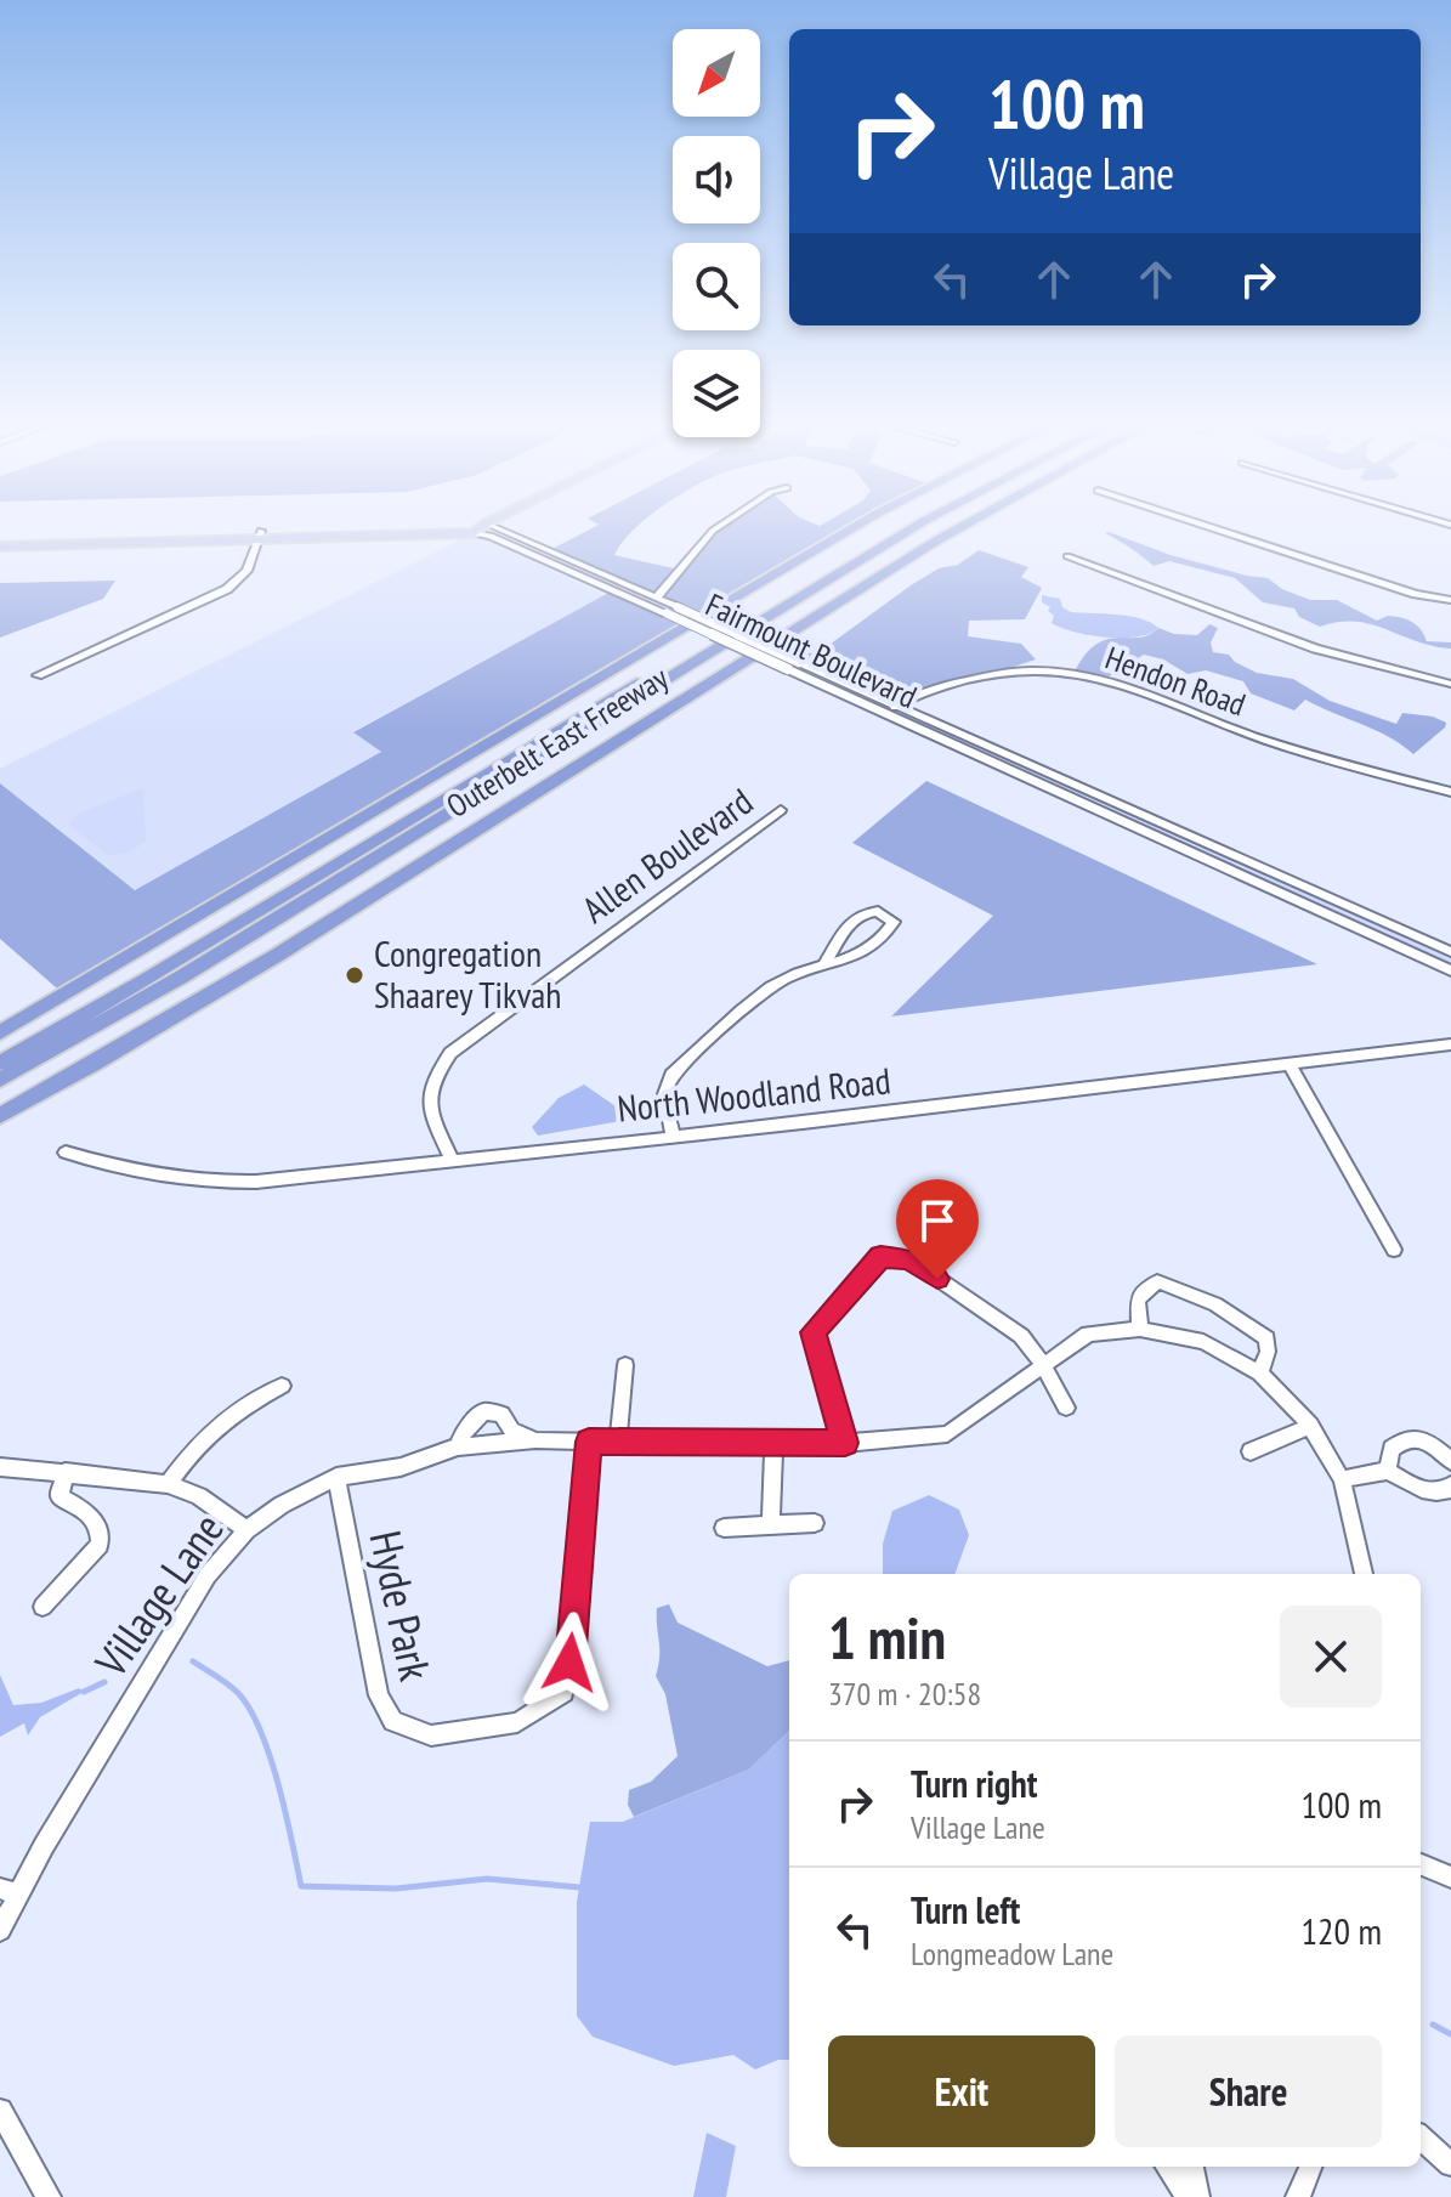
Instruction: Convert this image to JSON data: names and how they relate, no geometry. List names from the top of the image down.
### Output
{
  "streets": {
    "highway": ["Outerbelt East Freeway"],
    "main road": ["Fairmount Boulevard"],
    "street": [
      "Hendon Road",
      "Allen Boulevard",
      "North Woodland Road",
      "Village Lane",
      "Hyde Park"
    ]
  },
  "crossings": [
    ["Fairmount Boulevard", "Hendon Road"],
    ["Allen Boulevard", "North Woodland Road"],
    ["Village Lane", "Hyde Park"]
  ],
  "places": ["Congregation Shaarey Tikvah"],
  "north": "bottom left",
  "page": {
    "turn": ["100 m", "Village Lane"],
    "heading": ["1 min", "370 m · 20:58"],
    "list": [
      {
        "name": "Turn right",
        "note": "Village Lane",
        "value": "100 m"
      },
      {
        "name": "Turn left",
        "note": "Longmeadow Lane",
        "value": "120 m"
      }
    ],
    "buttons": ["Exit", "Share"]
  }
}
